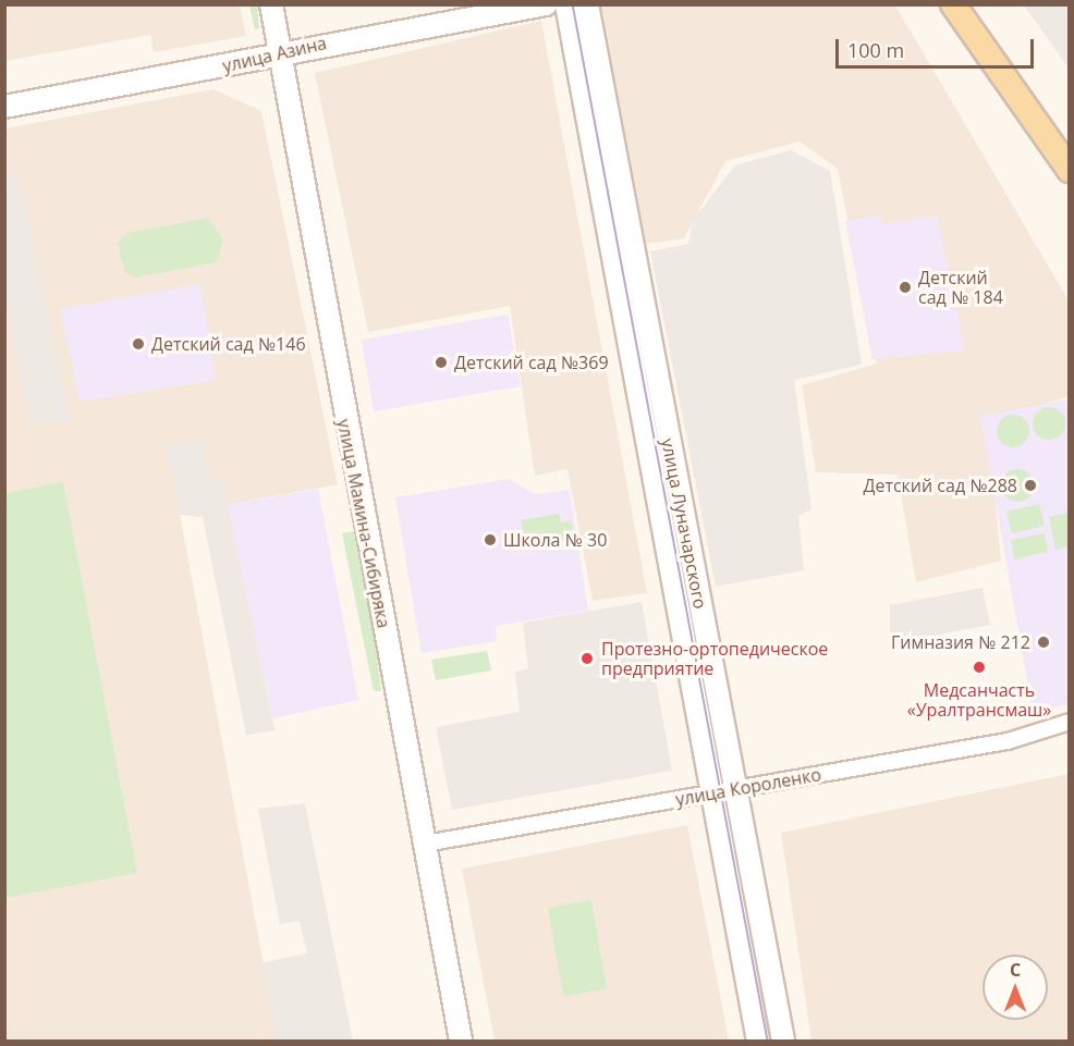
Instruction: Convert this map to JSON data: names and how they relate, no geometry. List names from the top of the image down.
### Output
{
  "streets": {
    "street": [
      "улица Азина",
      "улица Мамина-Сибиряка",
      "улица Луначарского",
      "улица Короленко"
    ]
  },
  "crossings": [
    ["улица Азина", "улица Мамина-Сибиряка"],
    ["улица Мамина-Сибиряка", "улица Короленко"],
    ["улица Луначарского", "улица Короленко"]
  ],
  "places": [
    "Детский сад № 184",
    "Детский сад №146",
    "Детский сад №369",
    "Детский сад №288",
    "Школа № 30",
    "Гимназия № 212",
    "Протезно-ортопедическое предприятие",
    "Медсанчасть «Уралтрансмаш»"
  ],
  "scale_bar": "100 m",
  "north": "top"
}
